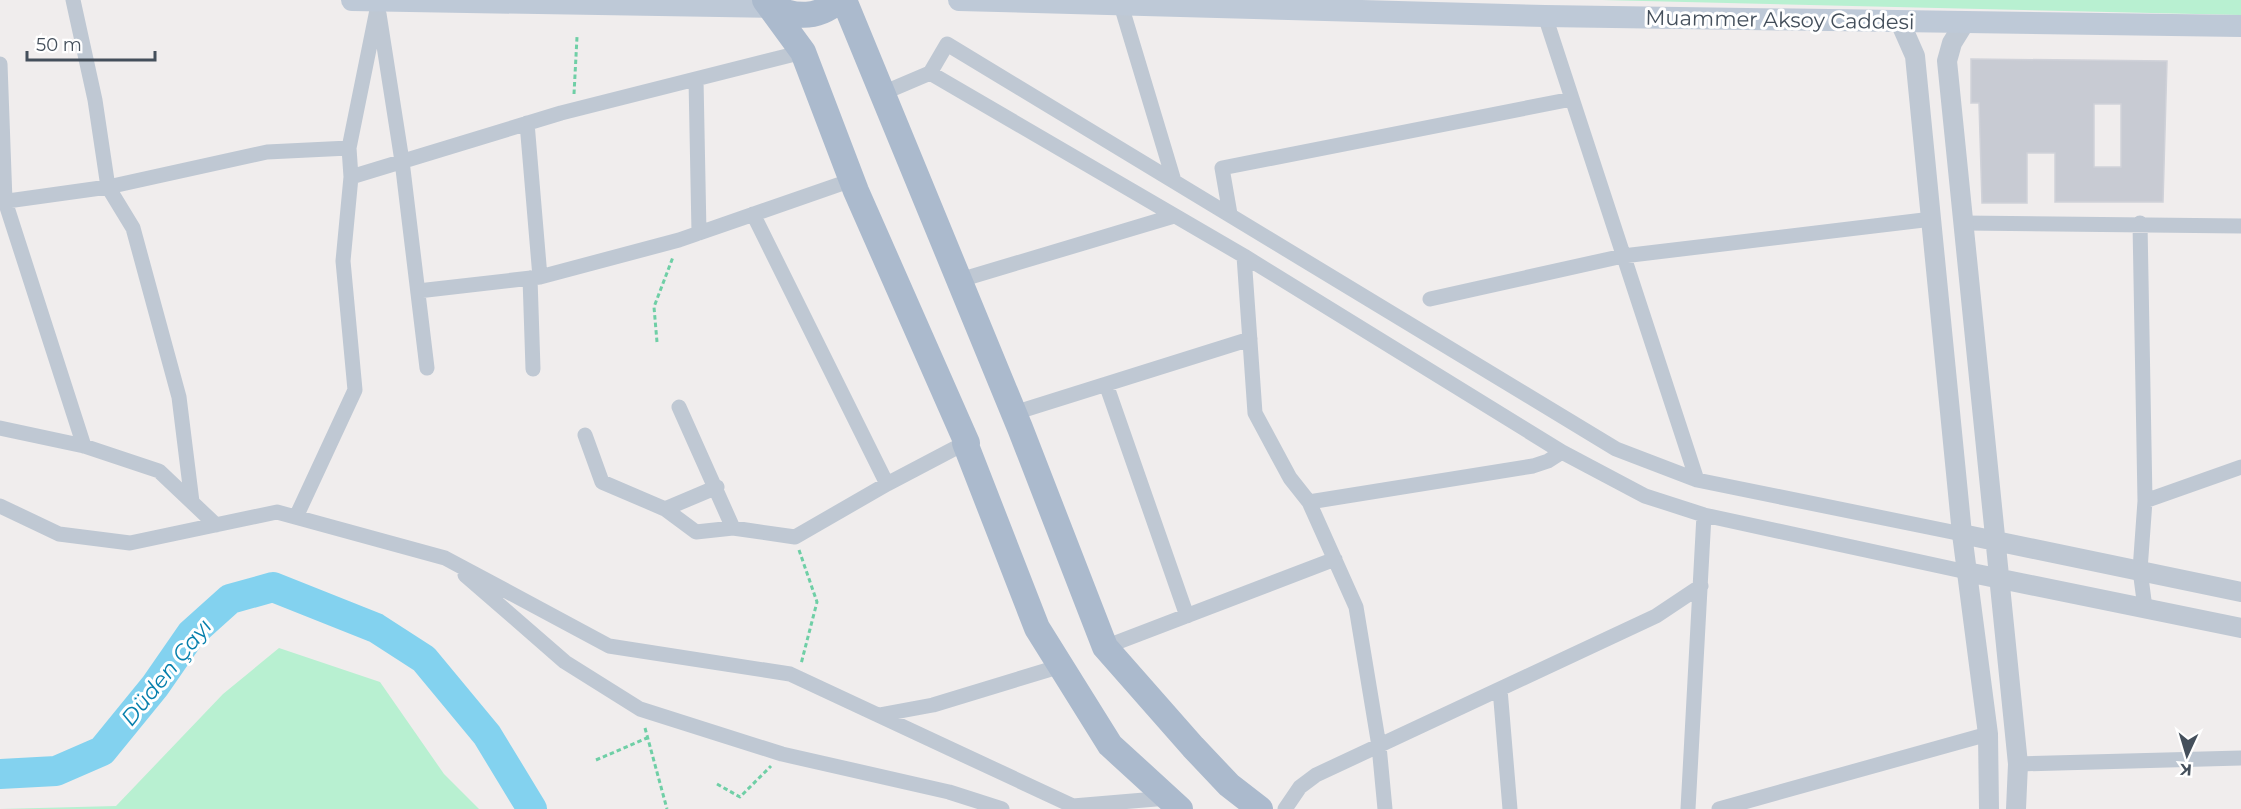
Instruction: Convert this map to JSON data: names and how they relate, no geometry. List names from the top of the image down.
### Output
{
  "streets": {
    "main road": ["Muammer Aksoy Caddesi"]
  },
  "water": ["Düden Çayı"],
  "scale_bar": "50 m",
  "north": "bottom"
}
